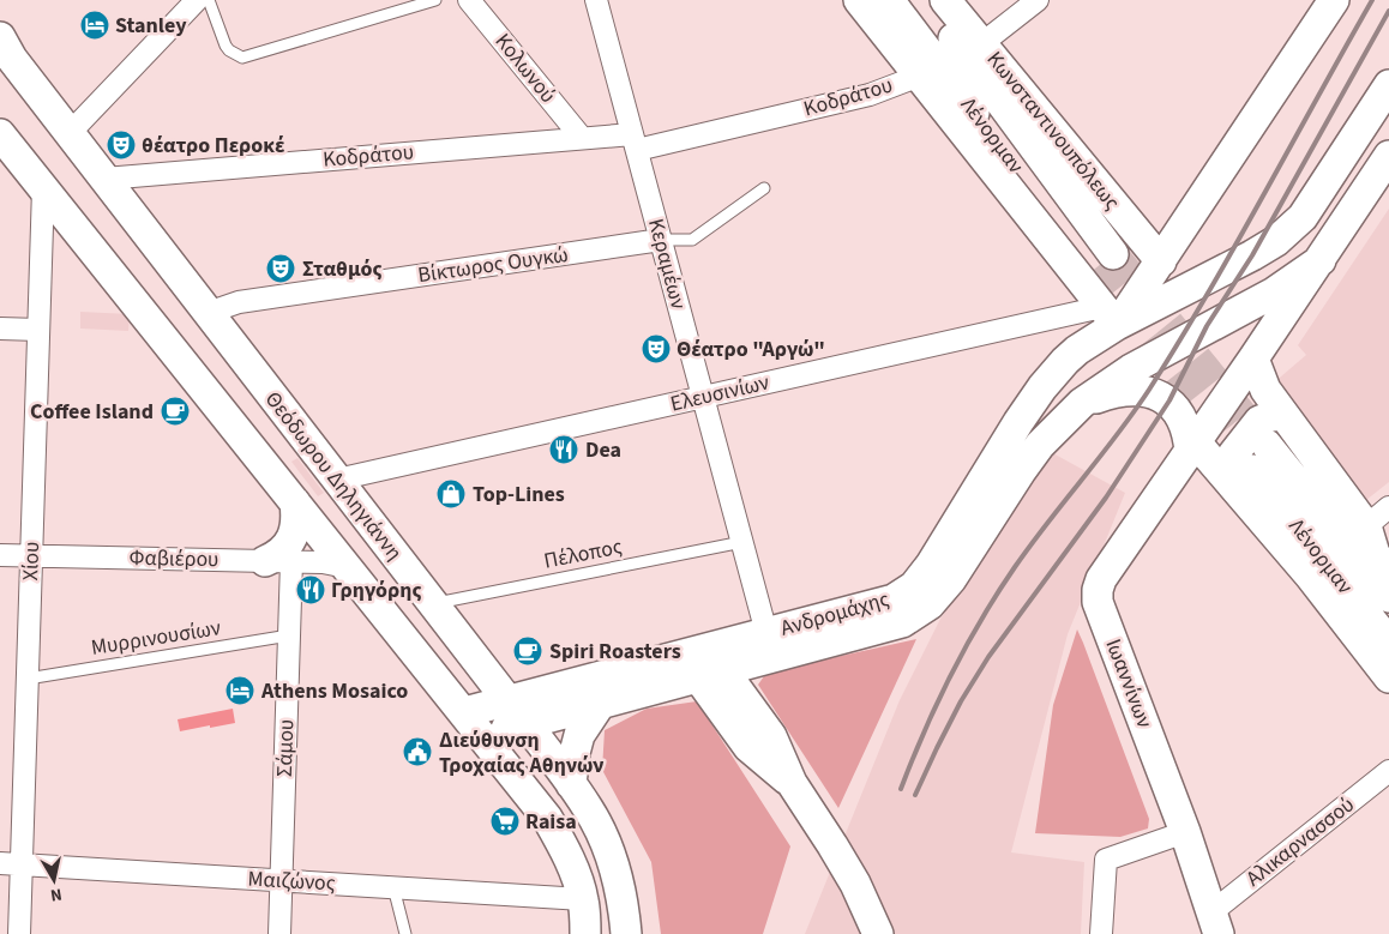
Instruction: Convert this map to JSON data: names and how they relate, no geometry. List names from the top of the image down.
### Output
{
  "streets": {
    "main road": [
      "Κωνσταντινουπόλεως",
      "Λένορμαν",
      "Θεόδωρου Δηληγιάννη",
      "Ανδρομάχης",
      "Ιωαννίνων"
    ],
    "street": [
      "Κολωνού",
      "Κοδράτου",
      "Κεραμέων",
      "Βίκτωρος Ουγκώ",
      "Ελευσινίων",
      "Φαβιέρου",
      "Χίου",
      "Σάμου",
      "Αλικαρνασσού",
      "Μαιζώνος"
    ],
    "lane": ["Πέλοπος", "Μυρρινουσίων"]
  },
  "crossings": [
    ["Κολωνού", "Κοδράτου"],
    ["Κοδράτου", "Κεραμέων"],
    ["Κοδράτου", "Θεόδωρου Δηληγιάννη"],
    ["Κεραμέων", "Βίκτωρος Ουγκώ"],
    ["Κεραμέων", "Ελευσινίων"],
    ["Κεραμέων", "Πέλοπος"],
    ["Κεραμέων", "Ανδρομάχης"],
    ["Βίκτωρος Ουγκώ", "Θεόδωρου Δηληγιάννη"],
    ["Ελευσινίων", "Θεόδωρου Δηληγιάννη"],
    ["Ελευσινίων", "Ανδρομάχης"],
    ["Θεόδωρου Δηληγιάννη", "Πέλοπος"],
    ["Θεόδωρου Δηληγιάννη", "Ανδρομάχης"],
    ["Φαβιέρου", "Χίου"],
    ["Φαβιέρου", "Σάμου"],
    ["Χίου", "Μυρρινουσίων"],
    ["Χίου", "Μαιζώνος"],
    ["Μυρρινουσίων", "Σάμου"],
    ["Ιωαννίνων", "Αλικαρνασσού"],
    ["Σάμου", "Μαιζώνος"]
  ],
  "places": {
    "hotel": ["Stanley", "Athens Mosaico"],
    "theatre": ["θέατρο Περοκέ", "Σταθμός", "Θέατρο \"Αργώ\""],
    "cafe": ["Coffee Island", "Spiri Roasters"],
    "restaurant": ["Dea", "Γρηγόρης"],
    "shop": ["Top-Lines"],
    "public building": ["Διεύθυνση Τροχαίας Αθηνών"],
    "supermarket": ["Raisa"]
  },
  "north": "bottom"
}
